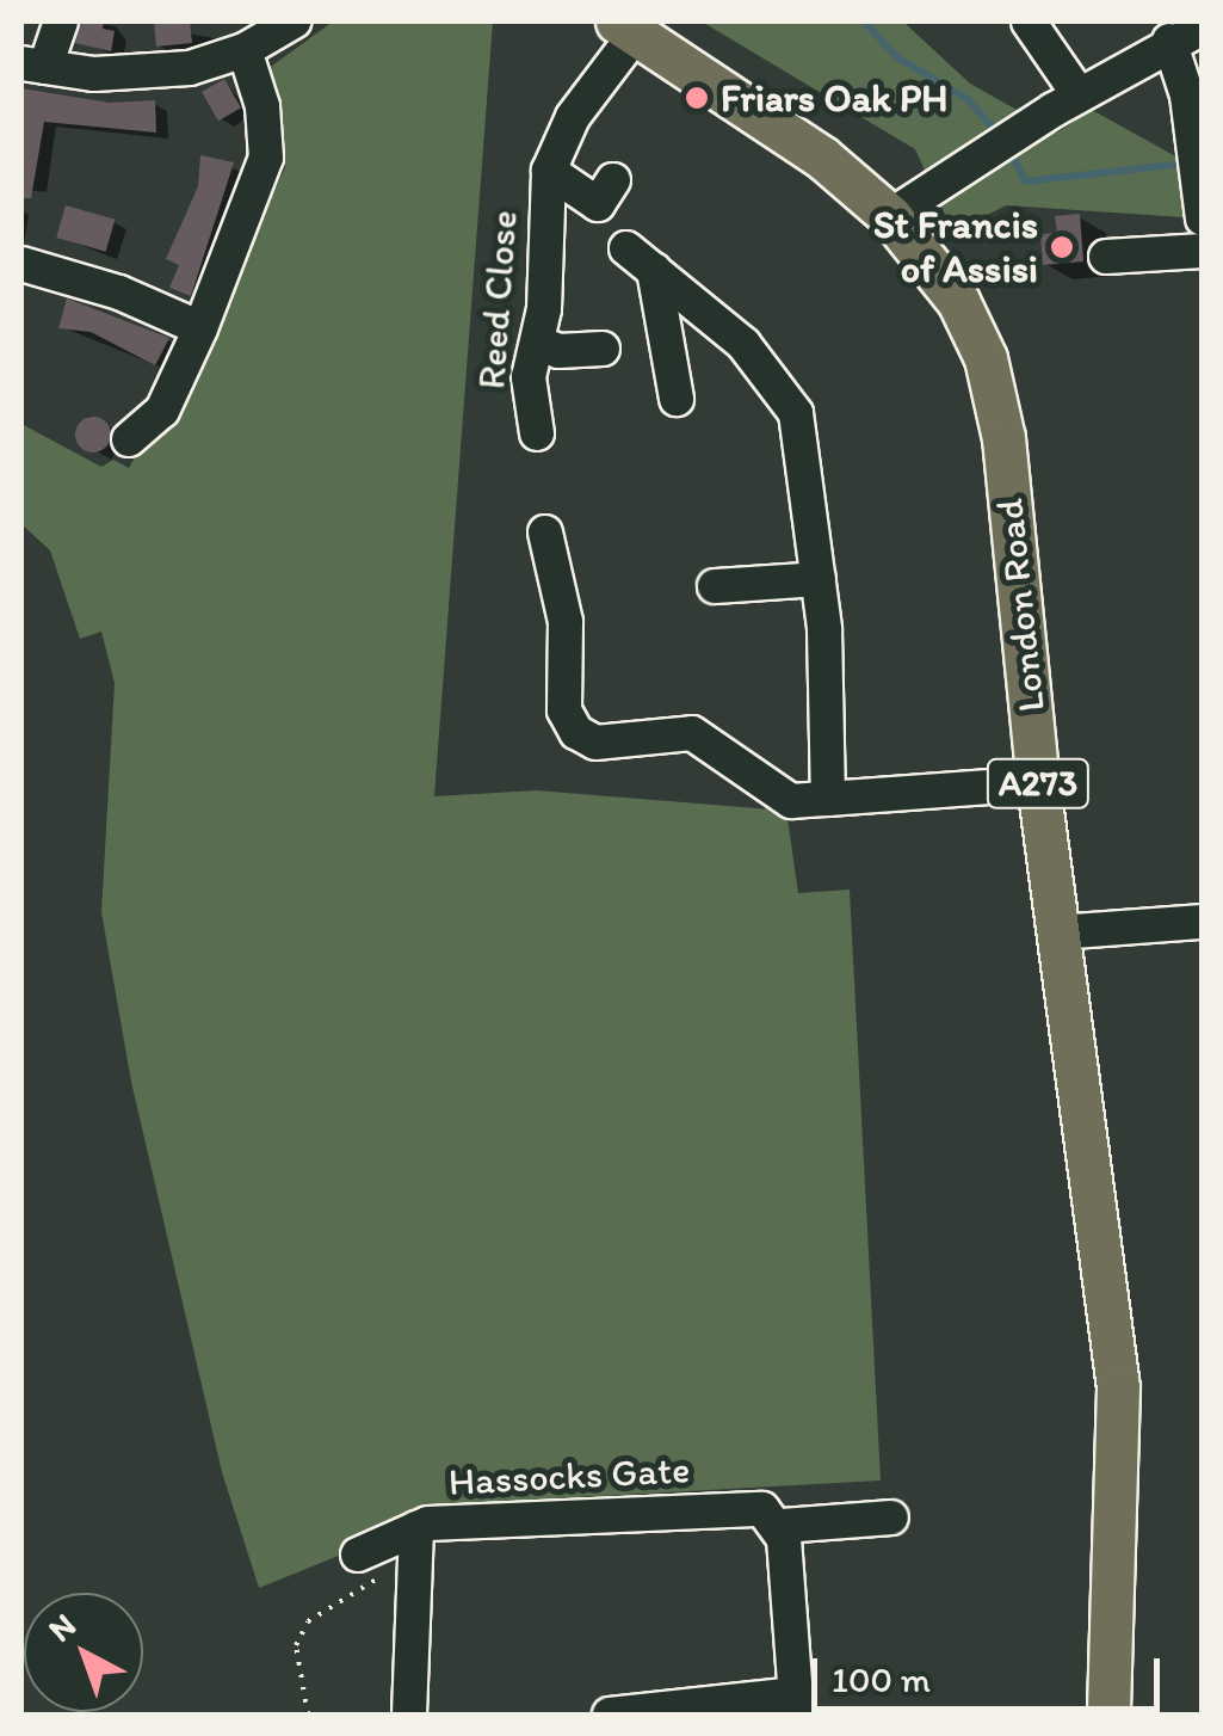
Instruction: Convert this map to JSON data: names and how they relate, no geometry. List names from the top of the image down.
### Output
{
  "streets": {
    "main road": ["London Road", "A273"],
    "street": ["Reed Close", "Hassocks Gate"]
  },
  "crossings": [
    ["Reed Close", "London Road"]
  ],
  "places": ["Friars Oak PH", "St Francis of Assisi"],
  "scale_bar": "100 m",
  "north": "top left"
}
